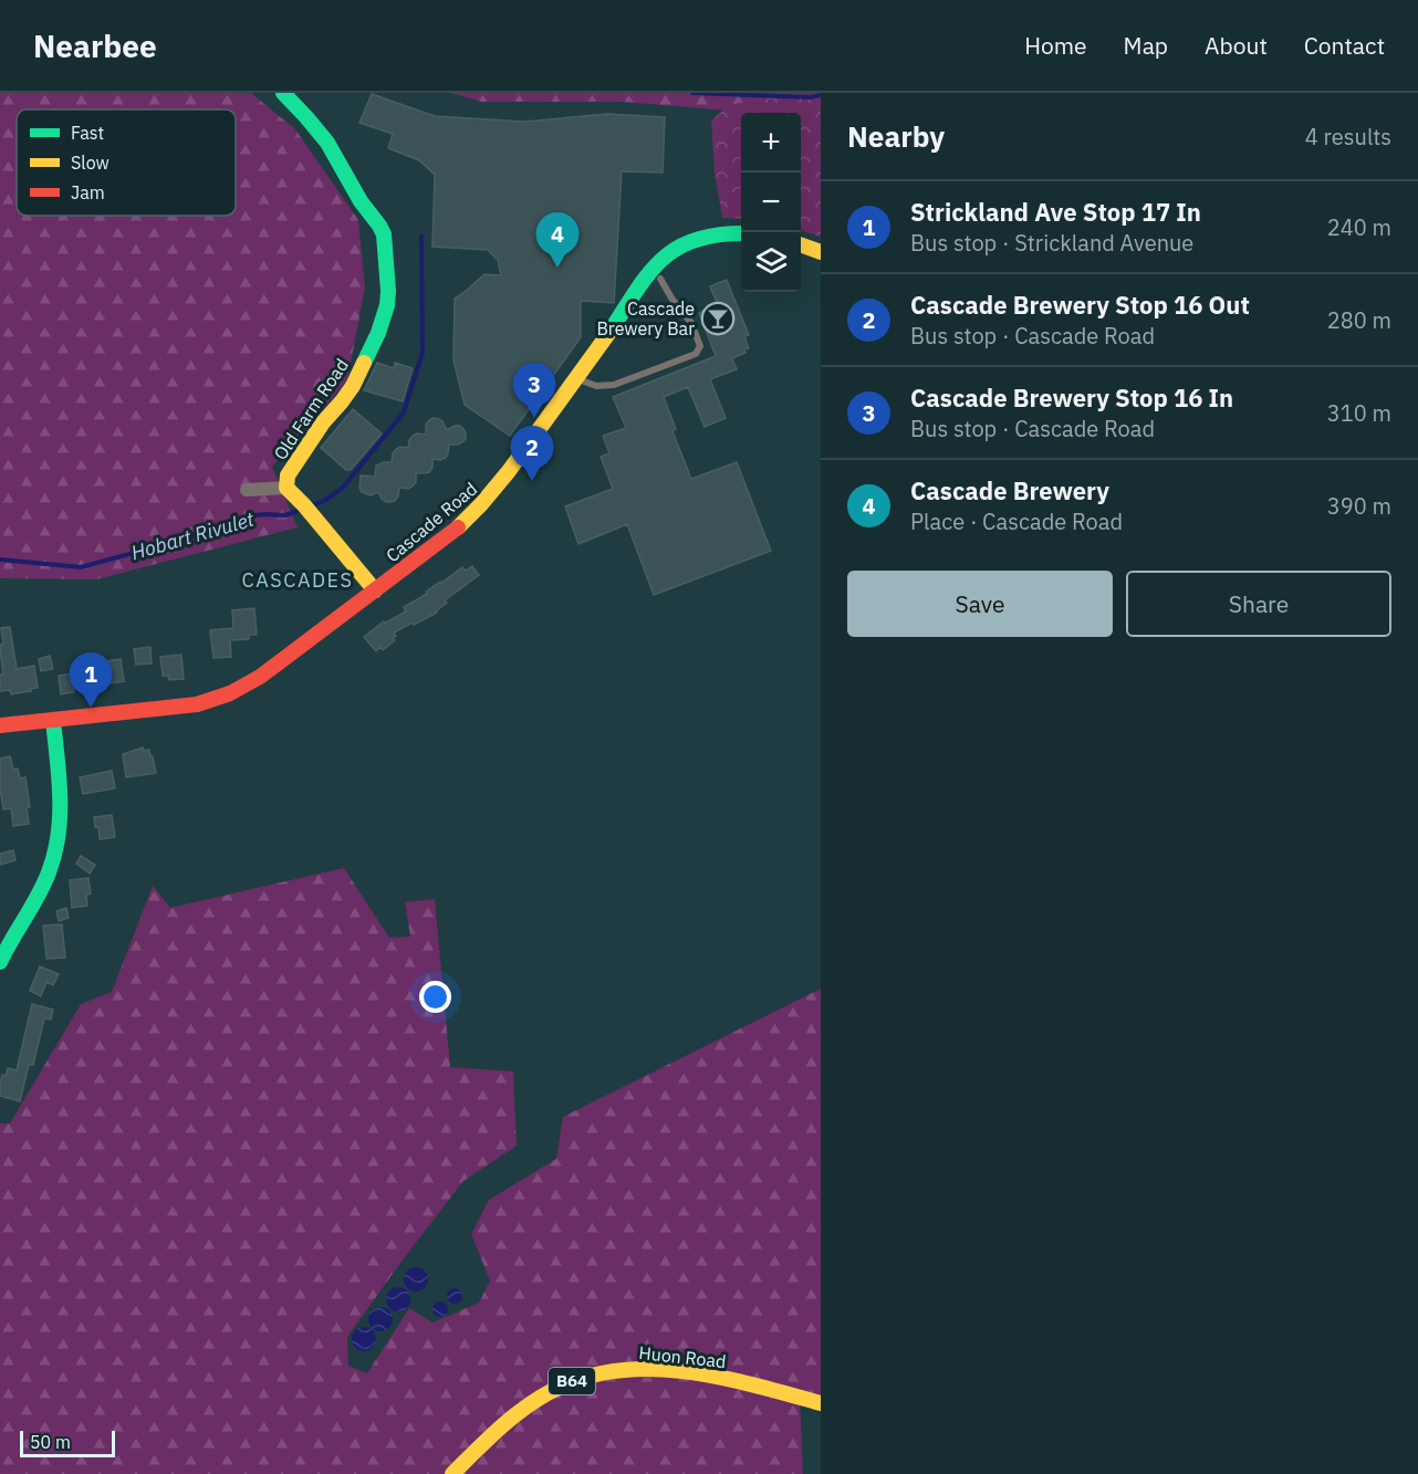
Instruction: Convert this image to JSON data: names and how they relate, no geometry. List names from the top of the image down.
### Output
{
  "streets": {
    "street": [
      "Old Farm Road",
      "Cascade Road",
      "Huon Road",
      "B64"
    ]
  },
  "crossings": [
    ["Old Farm Road", "Cascade Road"]
  ],
  "districts": ["CASCADES"],
  "water": ["Hobart Rivulet"],
  "places": {
    "bar": ["Cascade Brewery Bar"]
  },
  "legend": ["Fast", "Slow", "Jam"],
  "scale_bar": "50 m",
  "page": {
    "header": "Nearbee",
    "nav": [
      "Home",
      "Map",
      "About",
      "Contact"
    ],
    "heading": ["Nearby", "4 results"],
    "map_buttons": ["+", "−"],
    "list": [
      {
        "mark": "1",
        "name": "Strickland Ave Stop 17 In",
        "note": "Bus stop · Strickland Avenue",
        "value": "240 m"
      },
      {
        "mark": "2",
        "name": "Cascade Brewery Stop 16 Out",
        "note": "Bus stop · Cascade Road",
        "value": "280 m"
      },
      {
        "mark": "3",
        "name": "Cascade Brewery Stop 16 In",
        "note": "Bus stop · Cascade Road",
        "value": "310 m"
      },
      {
        "mark": "4",
        "name": "Cascade Brewery",
        "note": "Place · Cascade Road",
        "value": "390 m"
      }
    ],
    "pins": [
      "4",
      "3",
      "2",
      "1"
    ],
    "buttons": ["Save", "Share"],
    "scale": "50 m"
  }
}
